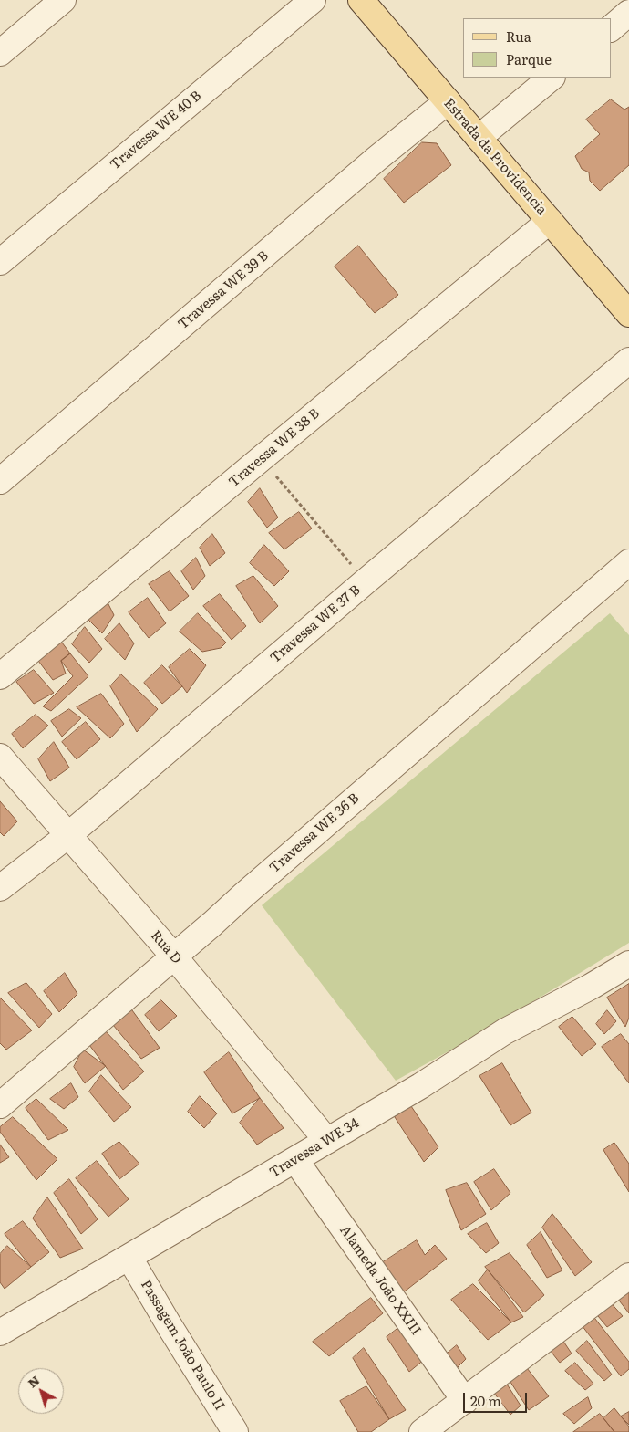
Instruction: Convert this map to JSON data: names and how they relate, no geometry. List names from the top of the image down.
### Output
{
  "streets": {
    "main road": ["Estrada da Providencia"],
    "street": [
      "Travessa WE 40 B",
      "Travessa WE 39 B",
      "Travessa WE 38 B",
      "Travessa WE 37 B",
      "Travessa WE 36 B",
      "Rua D",
      "Travessa WE 34",
      "Alameda João XXIII",
      "Passagem João Paulo II"
    ]
  },
  "crossings": [
    ["Estrada da Providencia", "Travessa WE 39 B"],
    ["Estrada da Providencia", "Travessa WE 38 B"],
    ["Travessa WE 37 B", "Rua D"],
    ["Travessa WE 36 B", "Rua D"],
    ["Rua D", "Travessa WE 34"],
    ["Travessa WE 34", "Alameda João XXIII"],
    ["Travessa WE 34", "Passagem João Paulo II"]
  ],
  "legend": ["Rua", "Parque"],
  "scale_bar": "20 m",
  "north": "top left"
}
